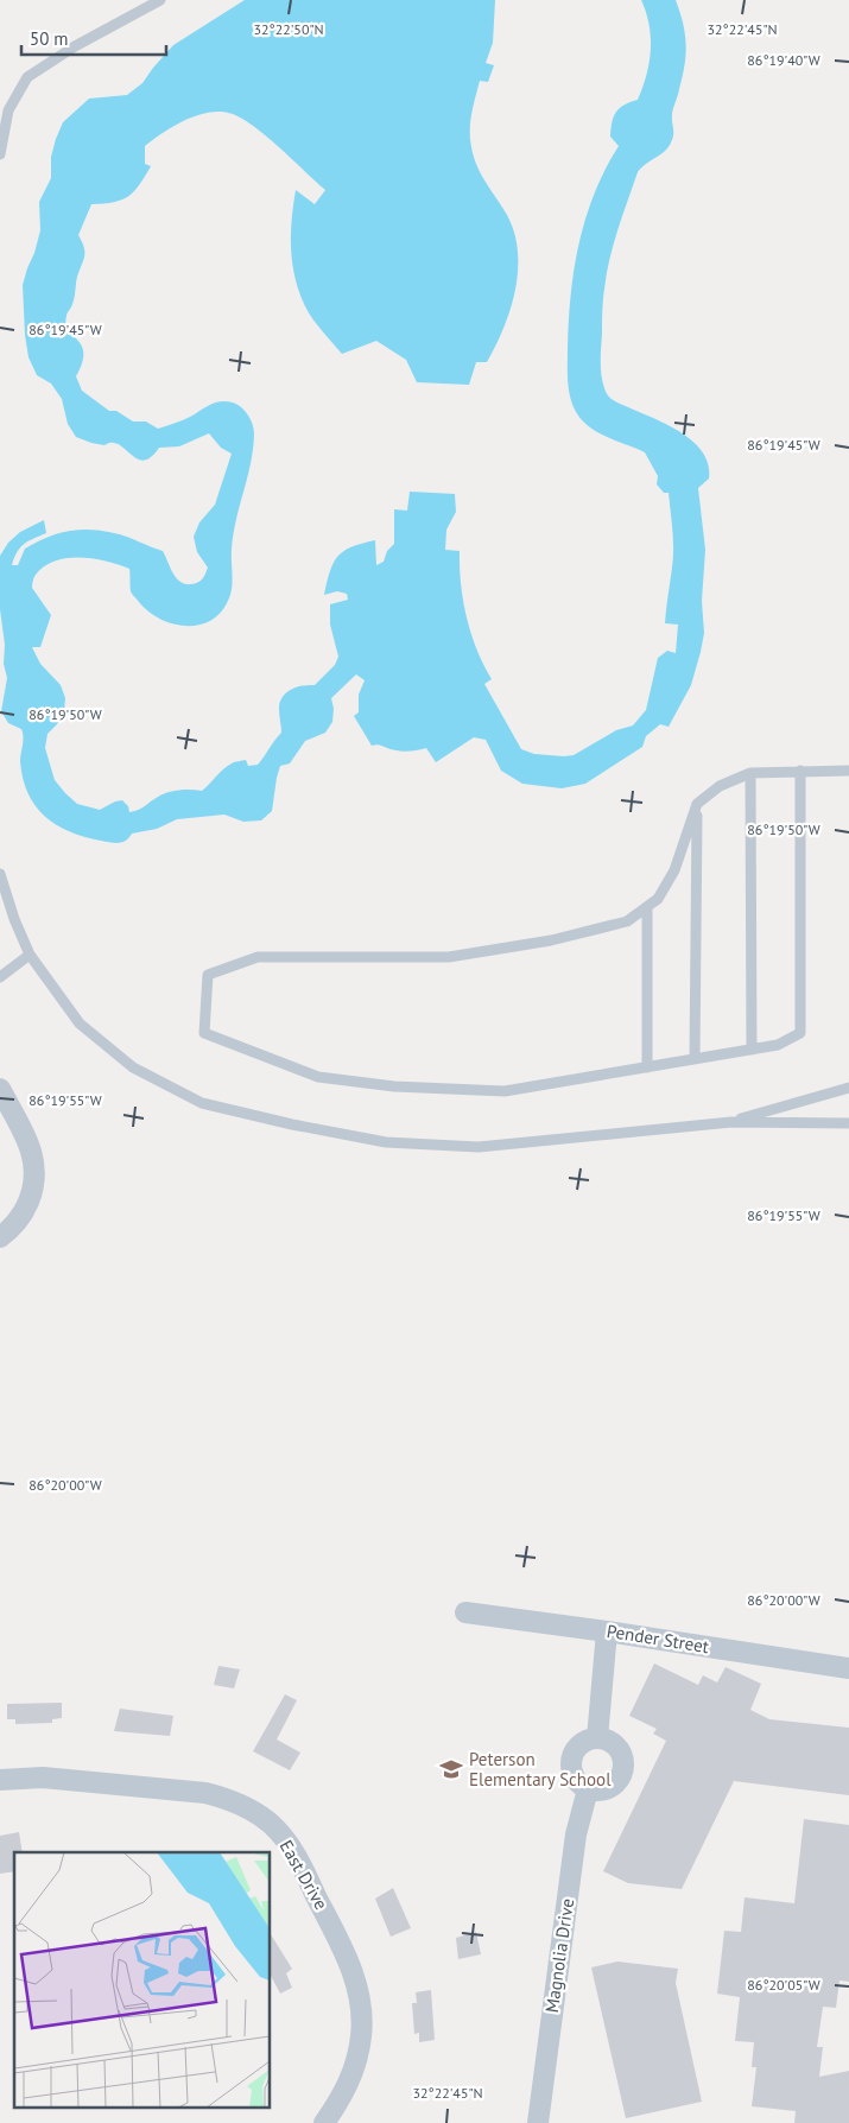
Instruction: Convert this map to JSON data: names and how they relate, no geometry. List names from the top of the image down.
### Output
{
  "streets": {
    "street": ["Pender Street", "East Drive", "Magnolia Drive"]
  },
  "places": {
    "school or university": ["Peterson Elementary School"]
  },
  "scale_bar": "50 m",
  "coordinates": [
    "32°22'50\"N",
    "32°22'45\"N",
    "86°19'40\"W",
    "86°19'45\"W",
    "86°19'50\"W",
    "86°19'55\"W",
    "86°20'00\"W",
    "86°20'05\"W"
  ]
}
